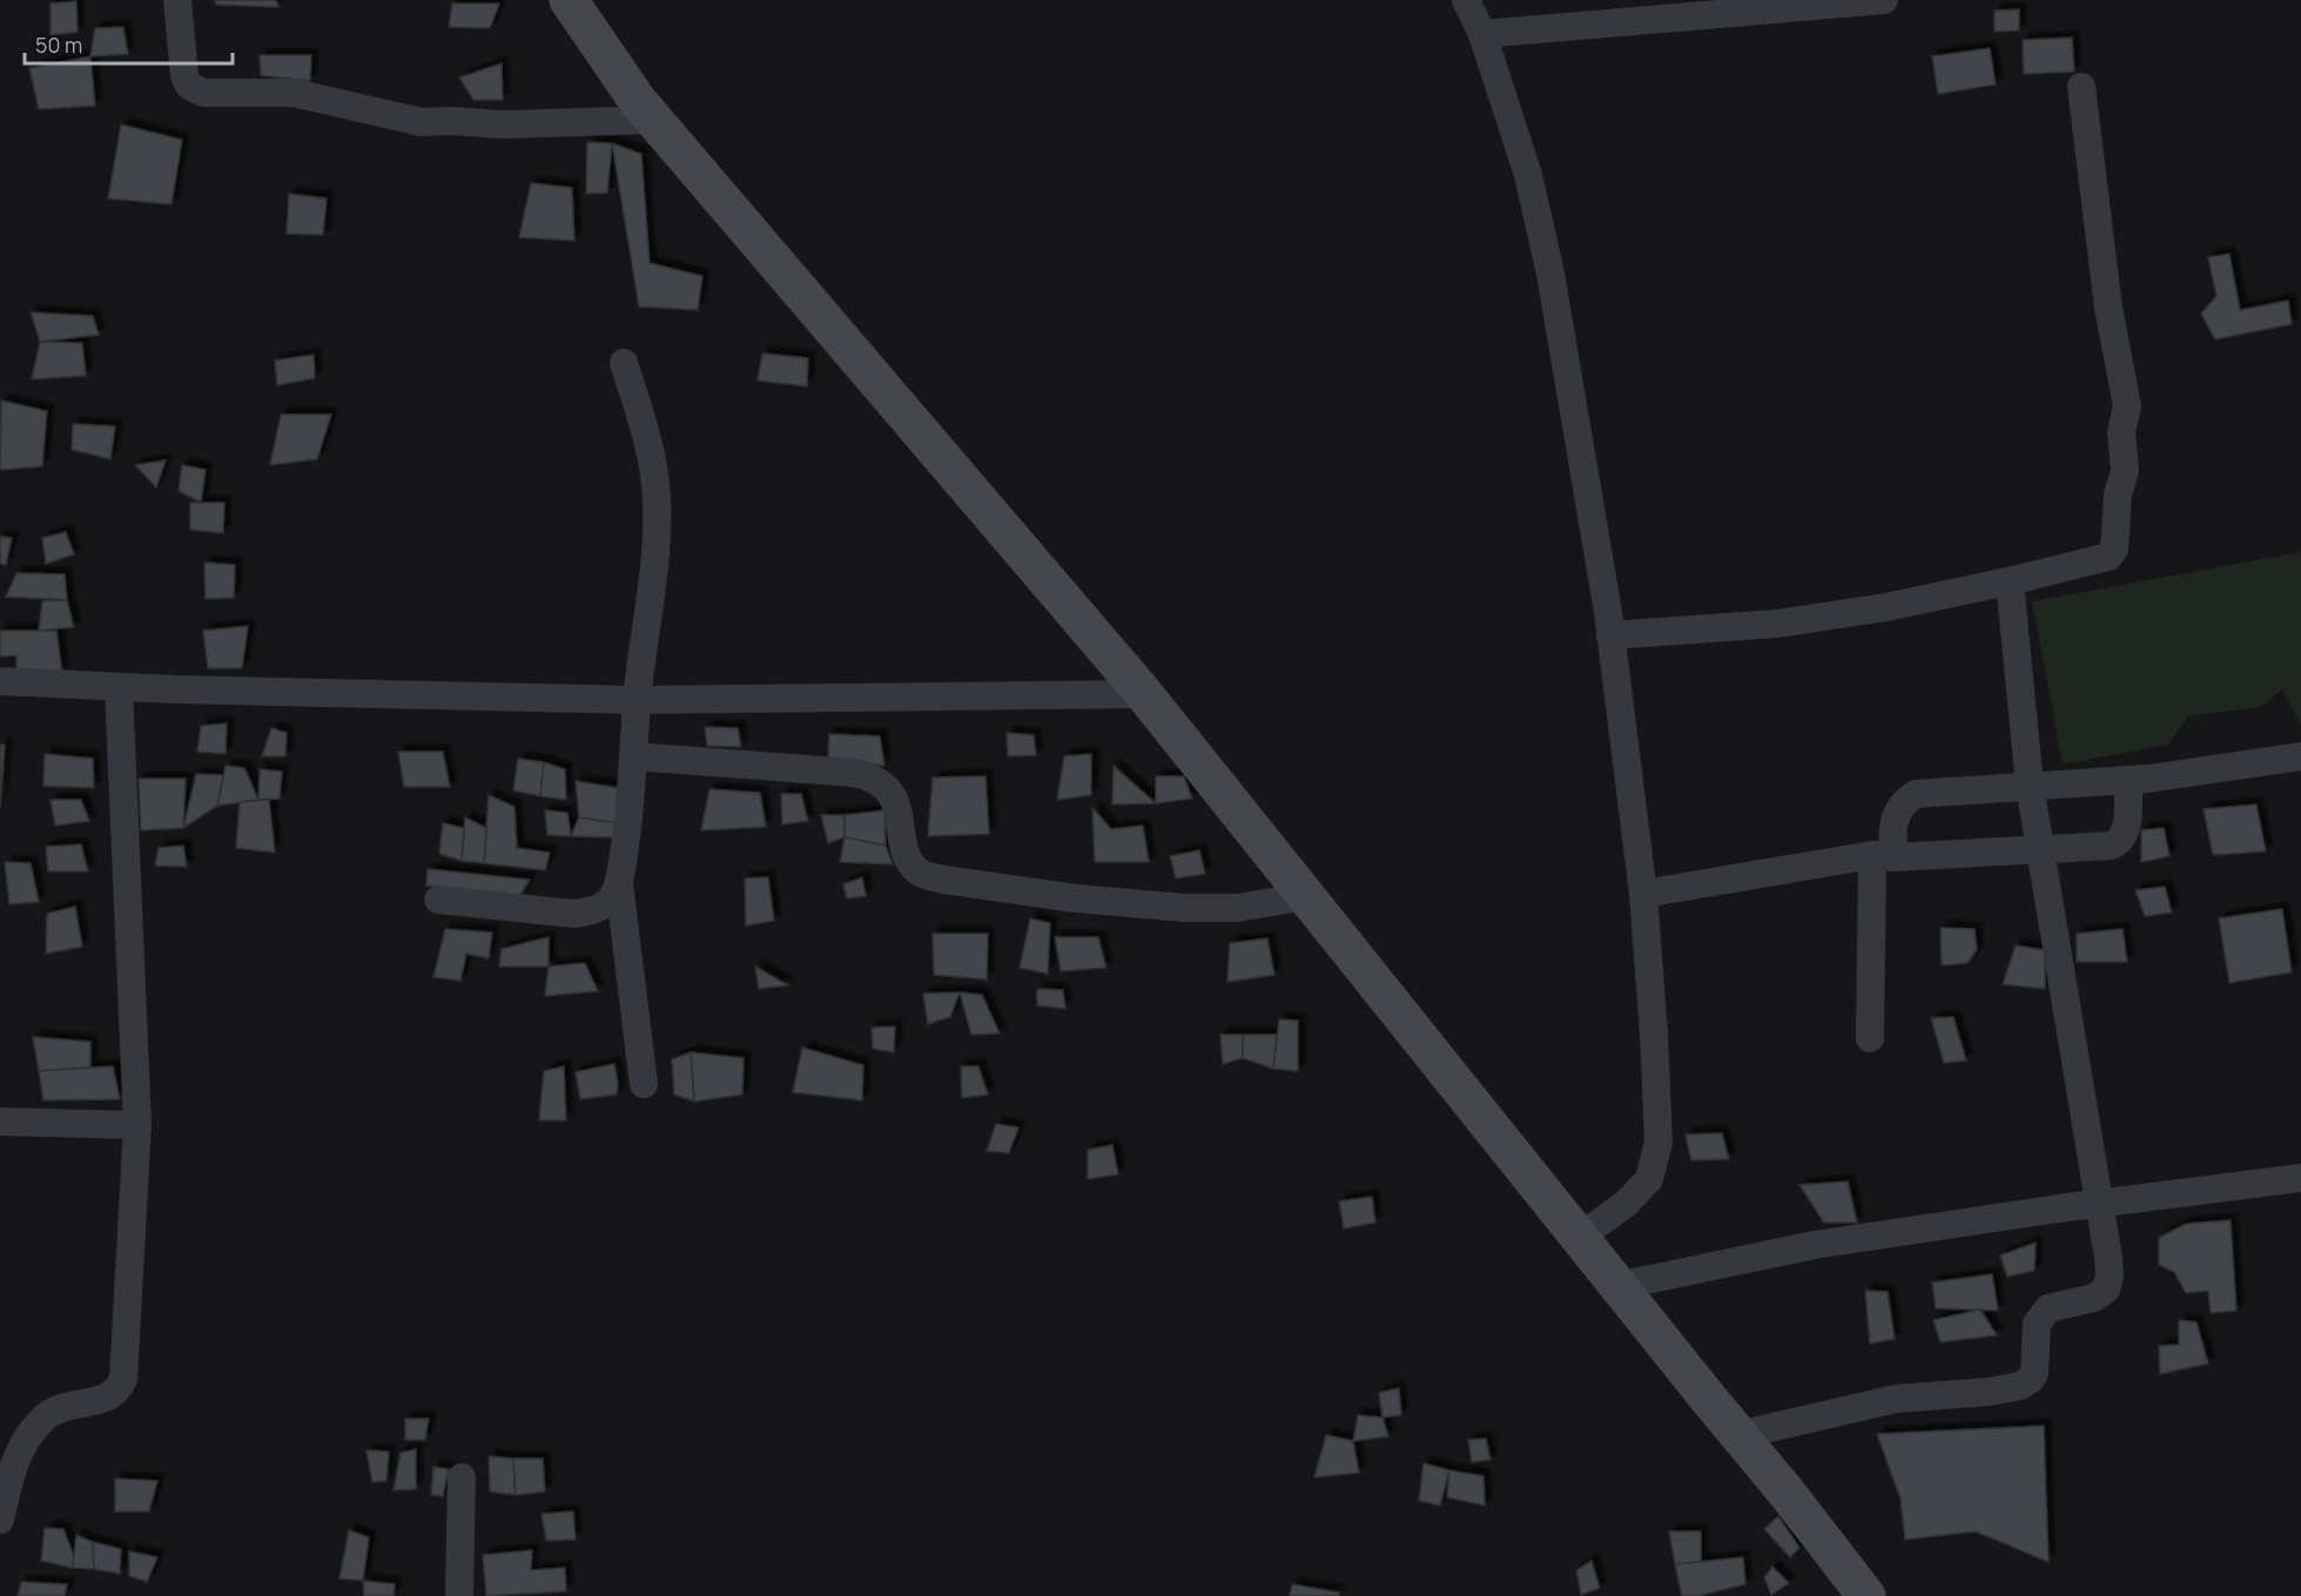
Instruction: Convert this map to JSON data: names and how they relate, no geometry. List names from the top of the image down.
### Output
{
  "scale_bar": "50 m"
}
